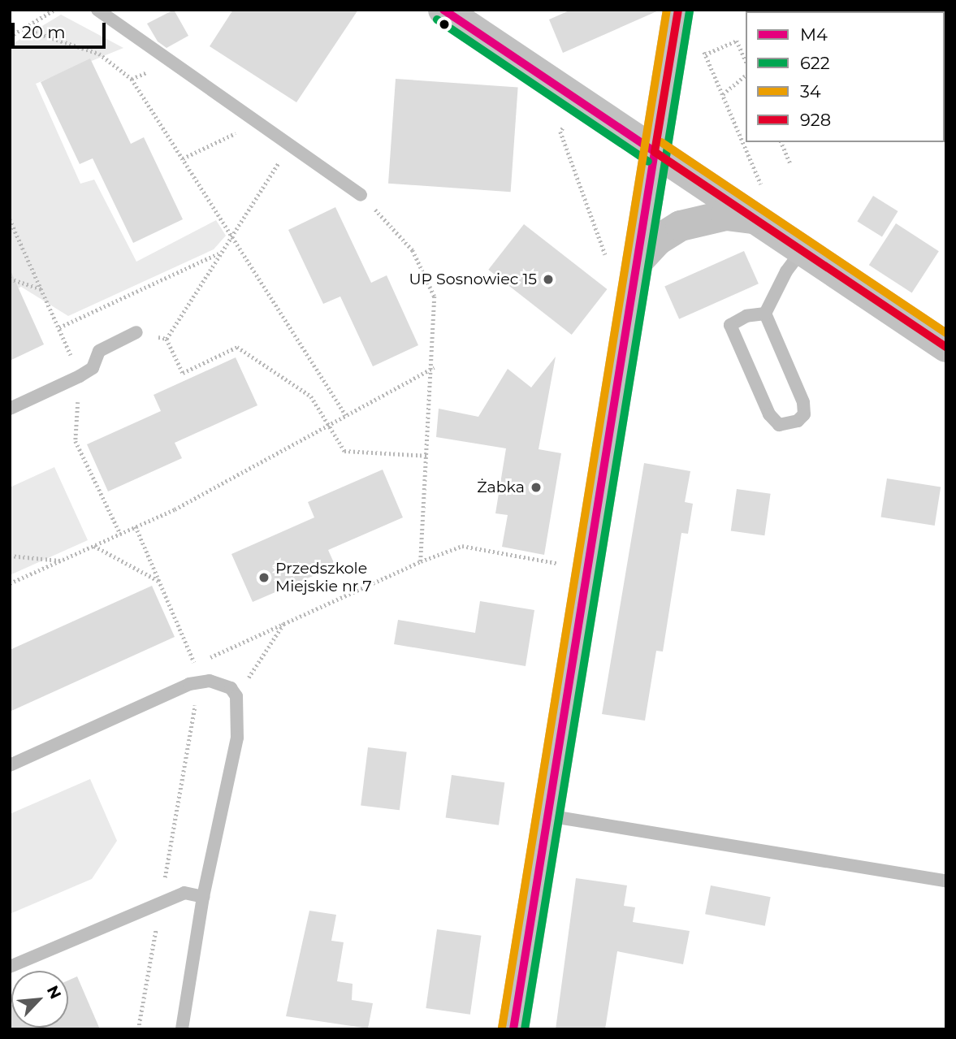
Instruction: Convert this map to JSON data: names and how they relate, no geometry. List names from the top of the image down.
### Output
{
  "places": ["UP Sosnowiec 15", "Żabka", "Przedszkole Miejskie nr 7"],
  "lines": [
    "transit line M4",
    "transit line 34",
    "transit line 928",
    "transit line 622"
  ],
  "legend": [
    "M4",
    "622",
    "34",
    "928"
  ],
  "scale_bar": "20 m",
  "north": "top right"
}
